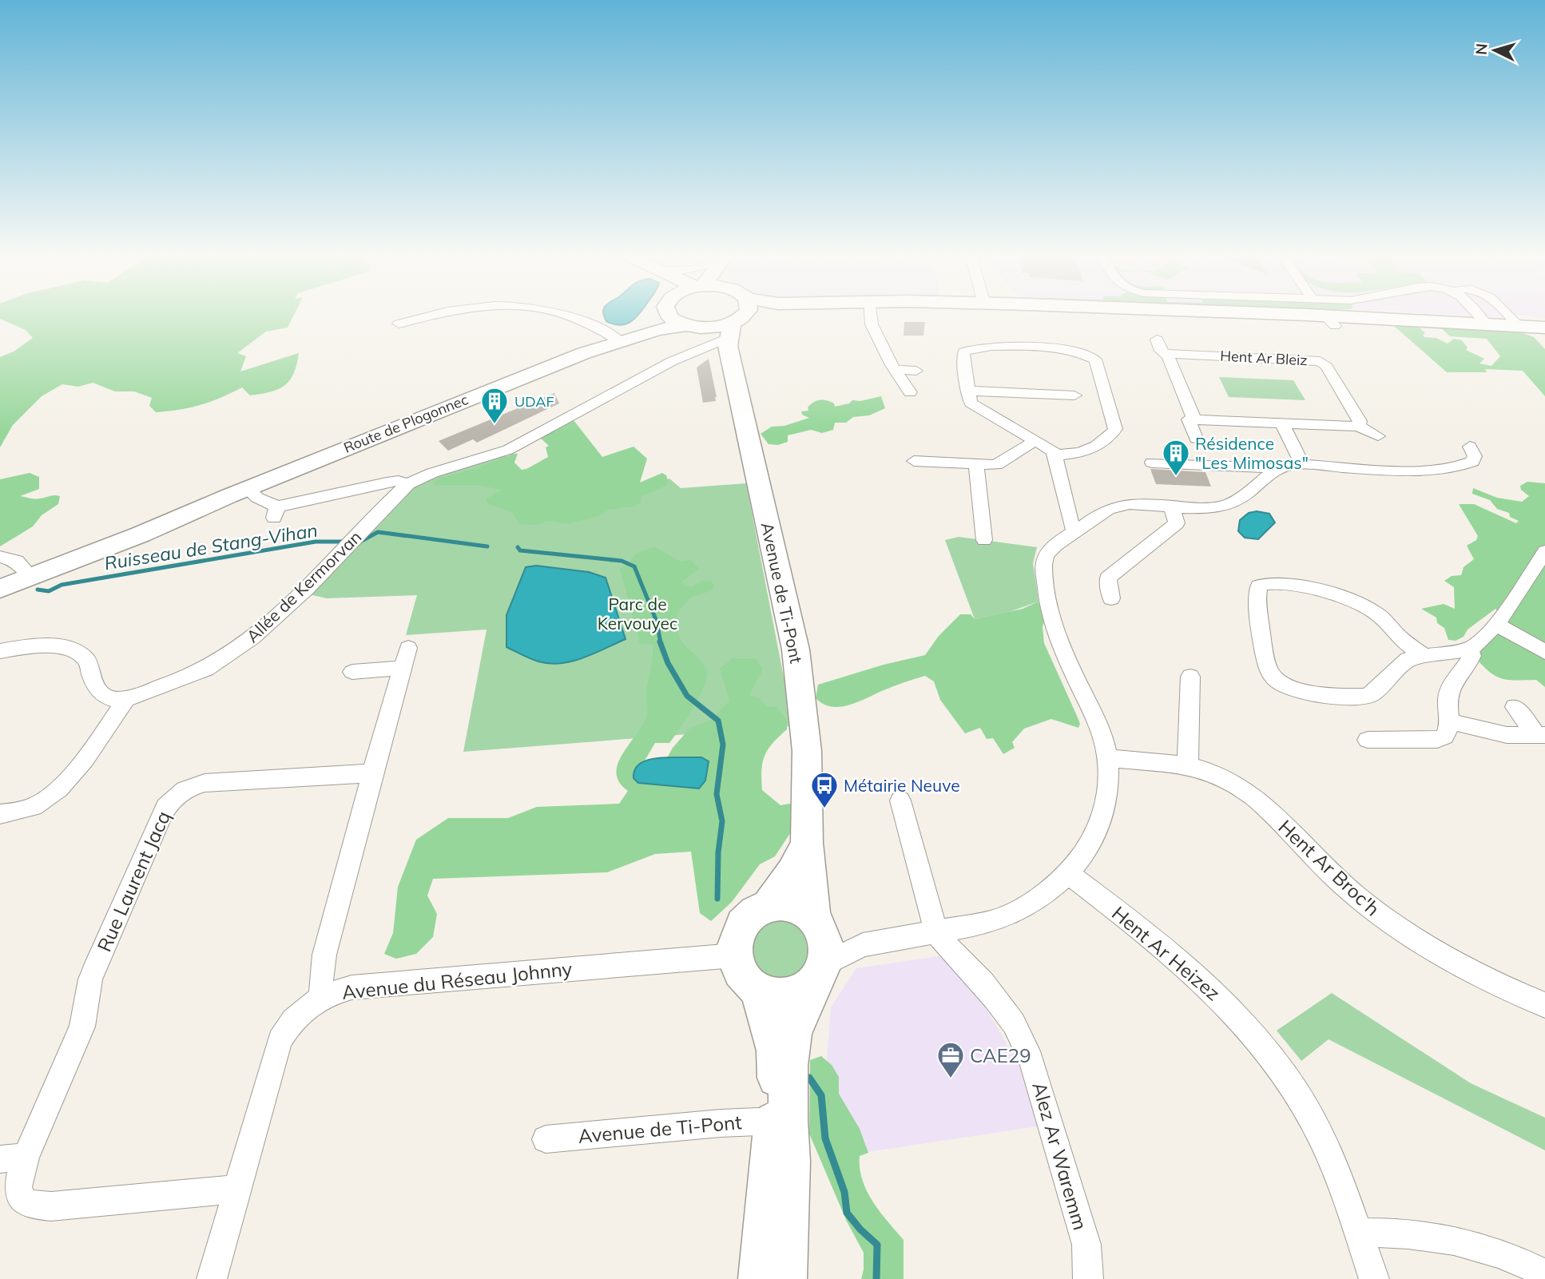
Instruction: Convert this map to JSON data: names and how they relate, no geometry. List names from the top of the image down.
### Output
{
  "streets": {
    "main road": ["Route de Plogonnec", "Avenue de Ti-Pont"],
    "street": [
      "Hent Ar Bleiz",
      "Allée de Kermorvan",
      "Hent Ar Broc'h",
      "Rue Laurent Jacq",
      "Hent Ar Heizez",
      "Avenue du Réseau Johnny",
      "Alez Ar Waremm"
    ]
  },
  "crossings": [
    ["Route de Plogonnec", "Allée de Kermorvan"],
    ["Allée de Kermorvan", "Avenue de Ti-Pont"],
    ["Avenue de Ti-Pont", "Avenue du Réseau Johnny"],
    ["Rue Laurent Jacq", "Avenue du Réseau Johnny"]
  ],
  "water": ["Ruisseau de Stang-Vihan"],
  "parks": ["Parc de Kervouyec"],
  "places": {
    "building": ["UDAF", "Résidence \"Les Mimosas\""],
    "bus stop": ["Métairie Neuve"],
    "office": ["CAE29"]
  },
  "north": "left"
}
